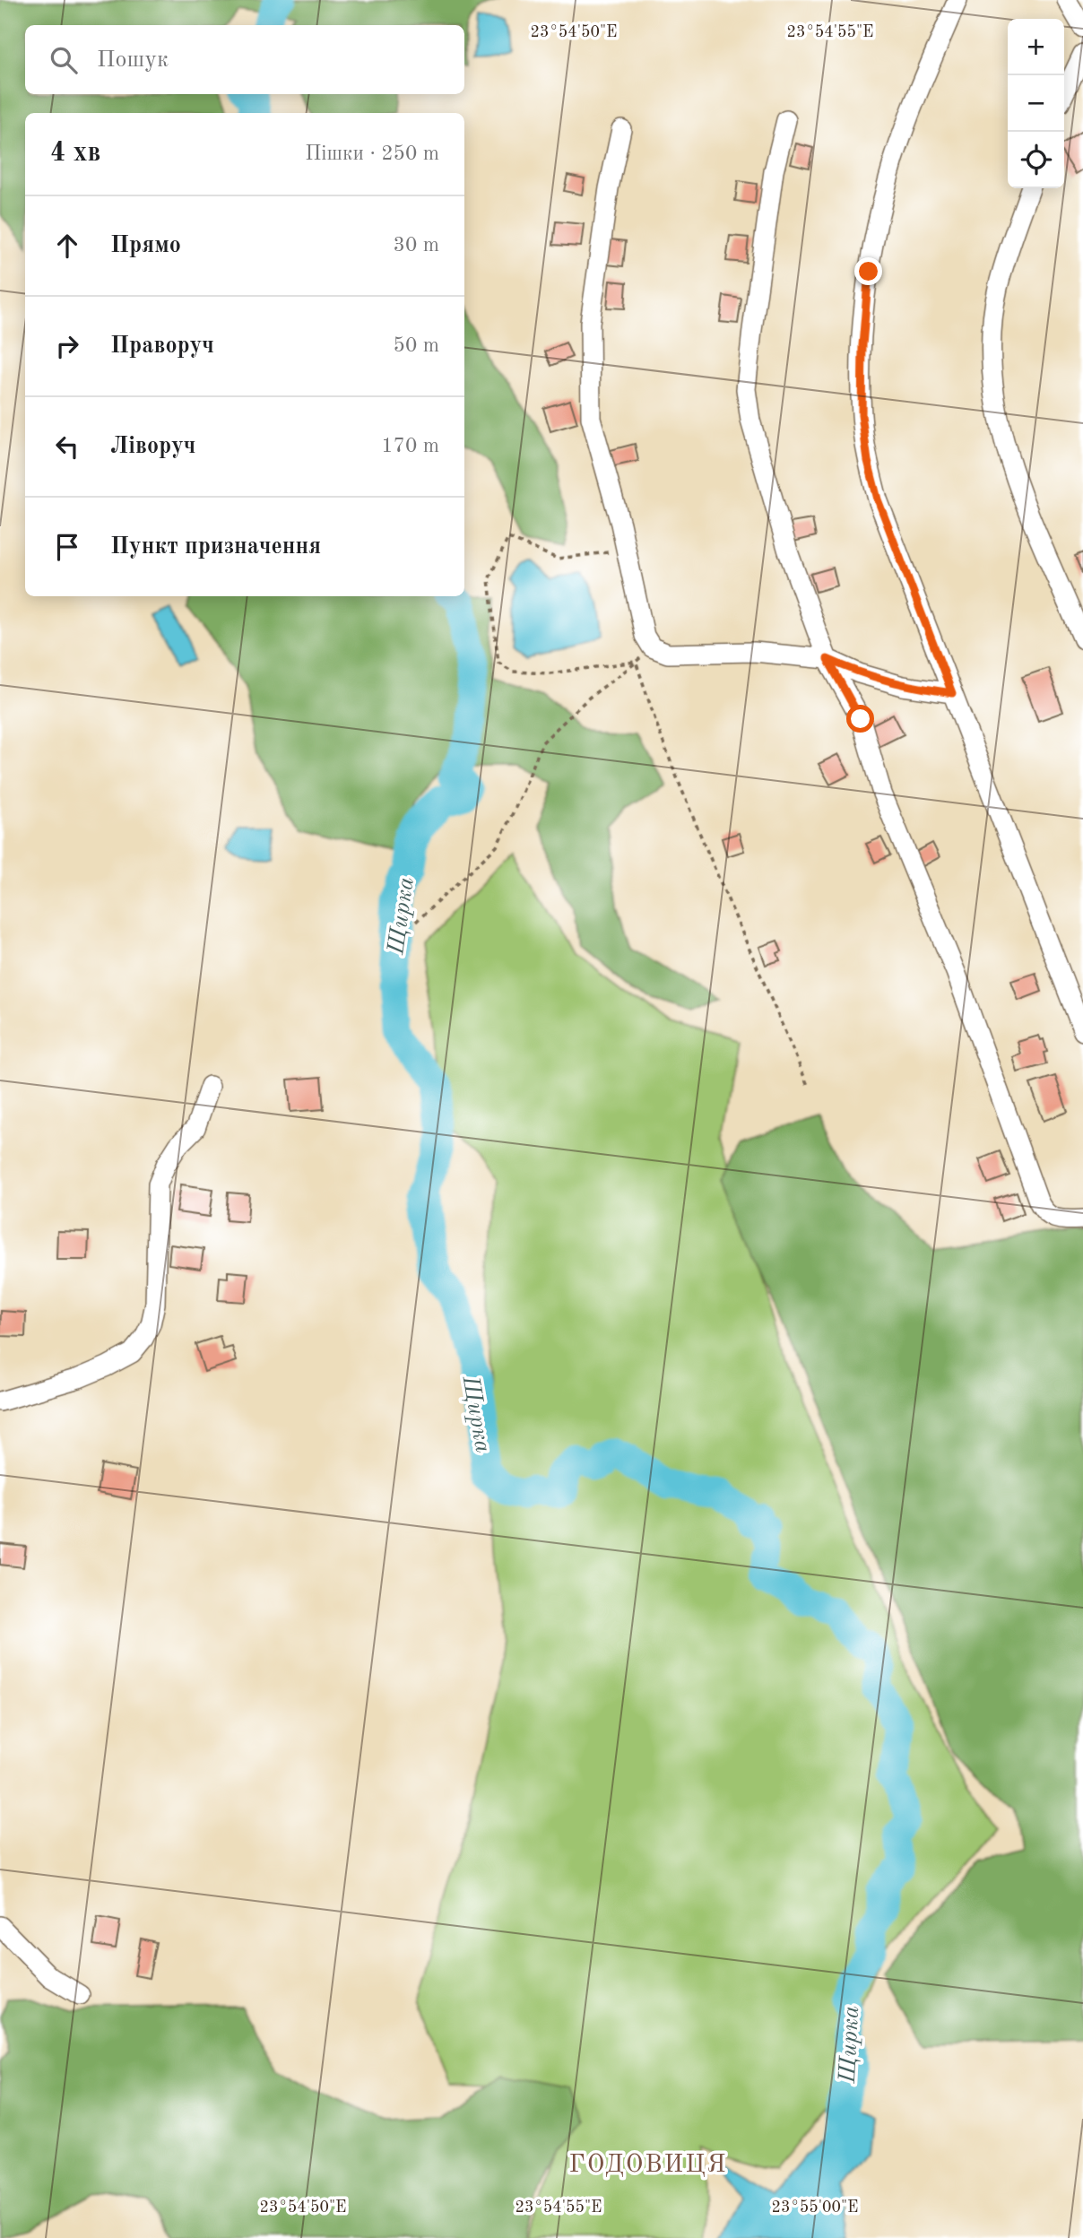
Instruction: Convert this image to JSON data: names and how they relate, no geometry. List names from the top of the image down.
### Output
{
  "districts": ["ГОДОВИЦЯ"],
  "water": ["Щирка"],
  "page": {
    "map_buttons": ["+", "−"],
    "search": "Пошук",
    "heading": ["4 хв", "Пішки · 250 m"],
    "list": [
      ["Прямо", "30 m"],
      ["Праворуч", "50 m"],
      ["Ліворуч", "170 m"],
      "Пункт призначення"
    ]
  },
  "coordinates": ["23°54'50\"E", "23°54'55\"E", "23°55'00\"E"]
}
